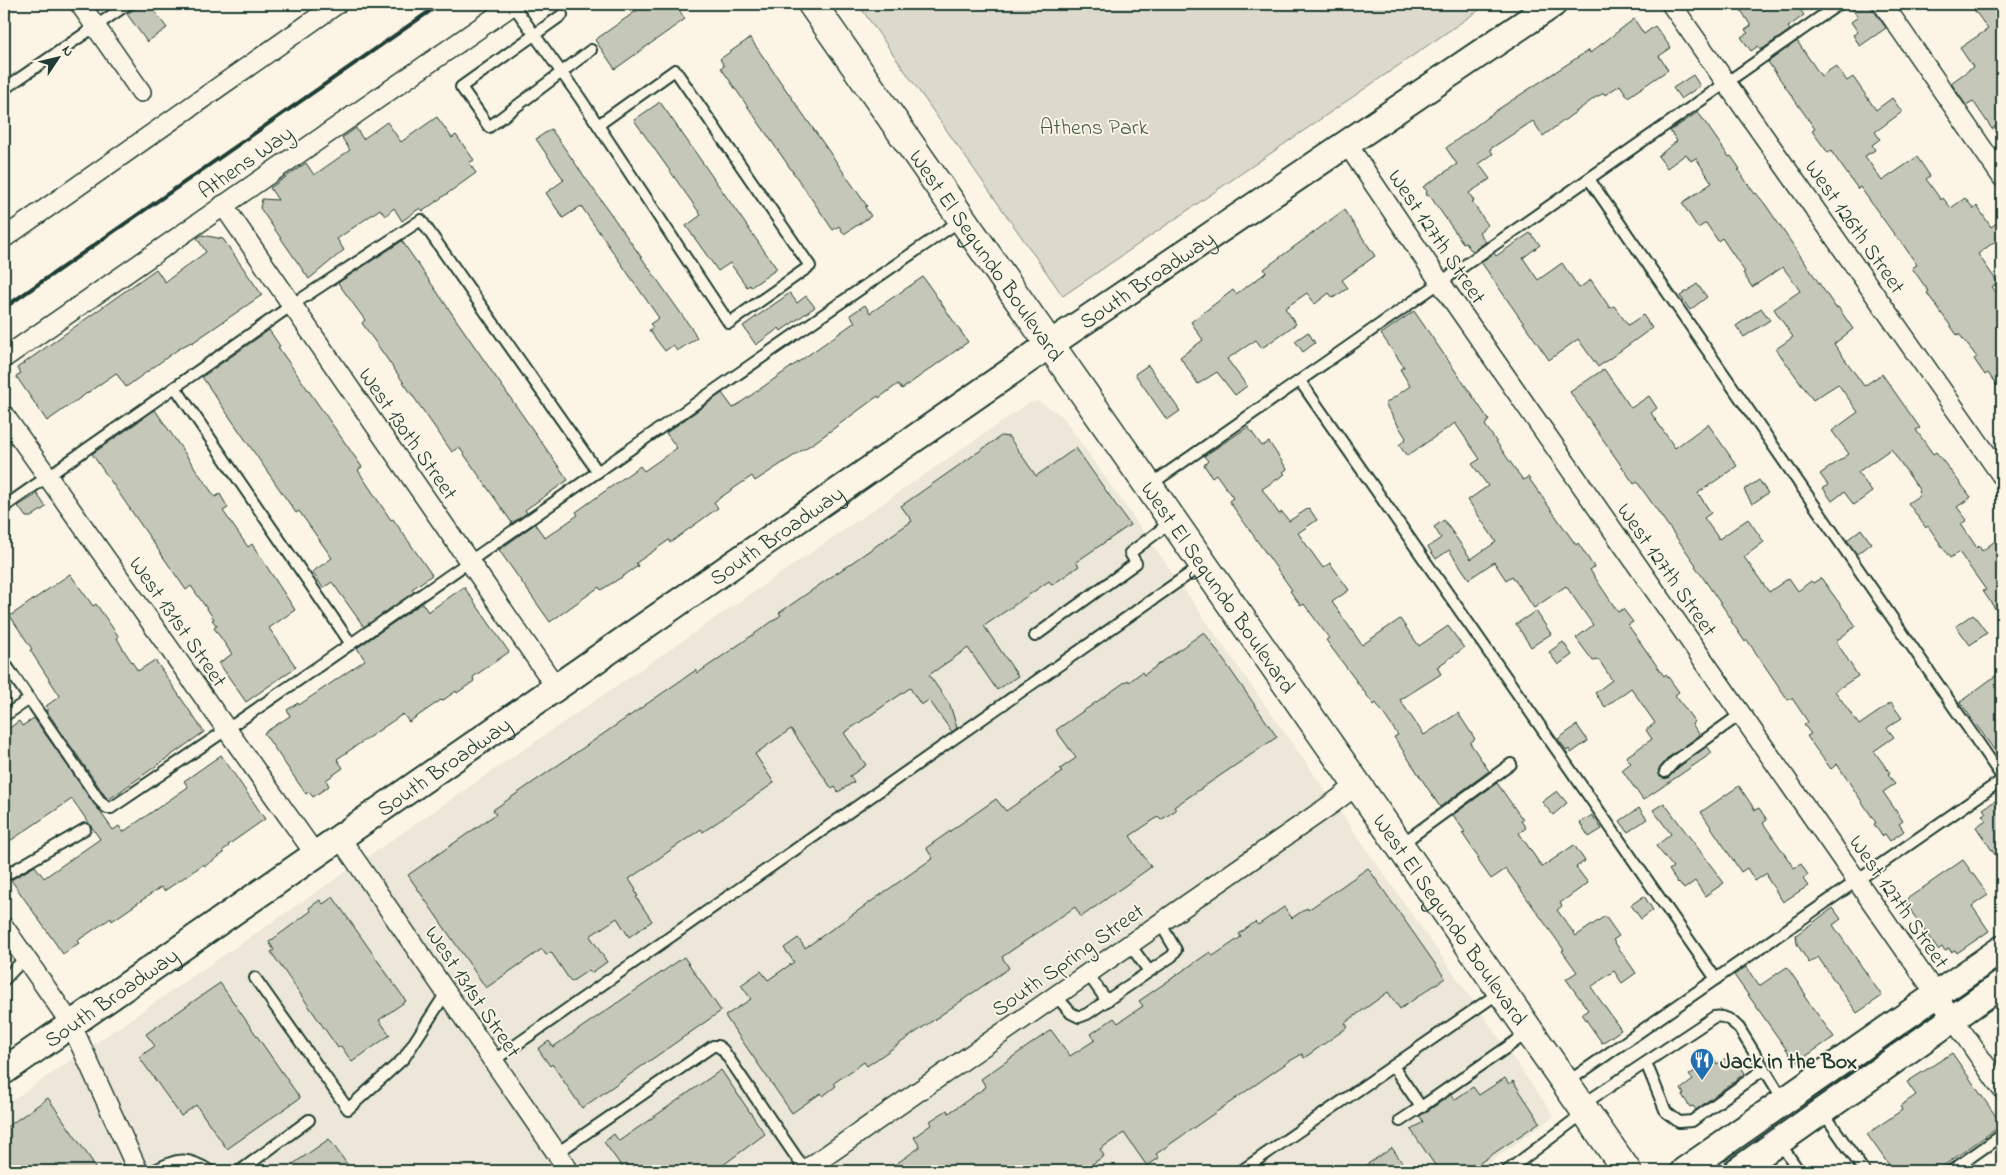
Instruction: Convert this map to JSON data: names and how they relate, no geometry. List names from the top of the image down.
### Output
{
  "streets": {
    "main road": ["West El Segundo Boulevard", "South Broadway"],
    "street": [
      "Athens Way",
      "West 126th Street",
      "West 127th Street",
      "West 130th Street",
      "West 131st Street",
      "South Spring Street"
    ]
  },
  "crossings": [
    ["Athens Way", "West 130th Street"],
    ["West 127th Street", "South Broadway"],
    ["West El Segundo Boulevard", "South Broadway"],
    ["West El Segundo Boulevard", "South Spring Street"],
    ["South Broadway", "West 130th Street"],
    ["South Broadway", "West 131st Street"]
  ],
  "parks": ["Athens Park"],
  "places": {
    "restaurant": ["Jack in the Box"]
  },
  "north": "top right"
}
